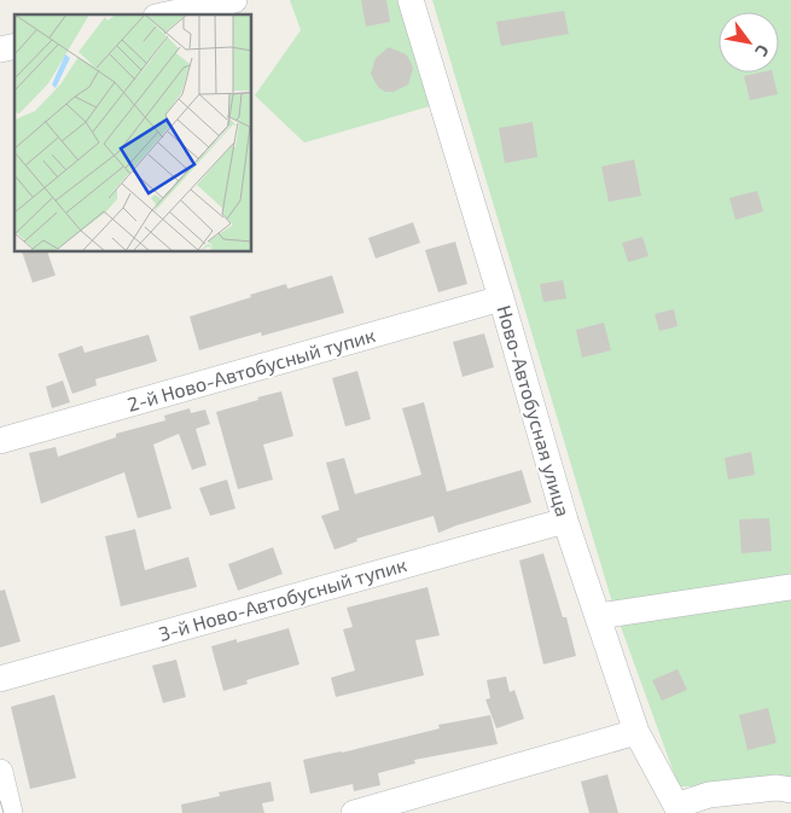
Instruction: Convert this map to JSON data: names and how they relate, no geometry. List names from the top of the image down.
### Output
{
  "streets": {
    "street": ["2-й Ново-Автобусный тупик", "Ново-Автобусная улица", "3-й Ново-Автобусный тупик"]
  },
  "crossings": [
    ["2-й Ново-Автобусный тупик", "Ново-Автобусная улица"],
    ["Ново-Автобусная улица", "3-й Ново-Автобусный тупик"]
  ],
  "north": "bottom right"
}
